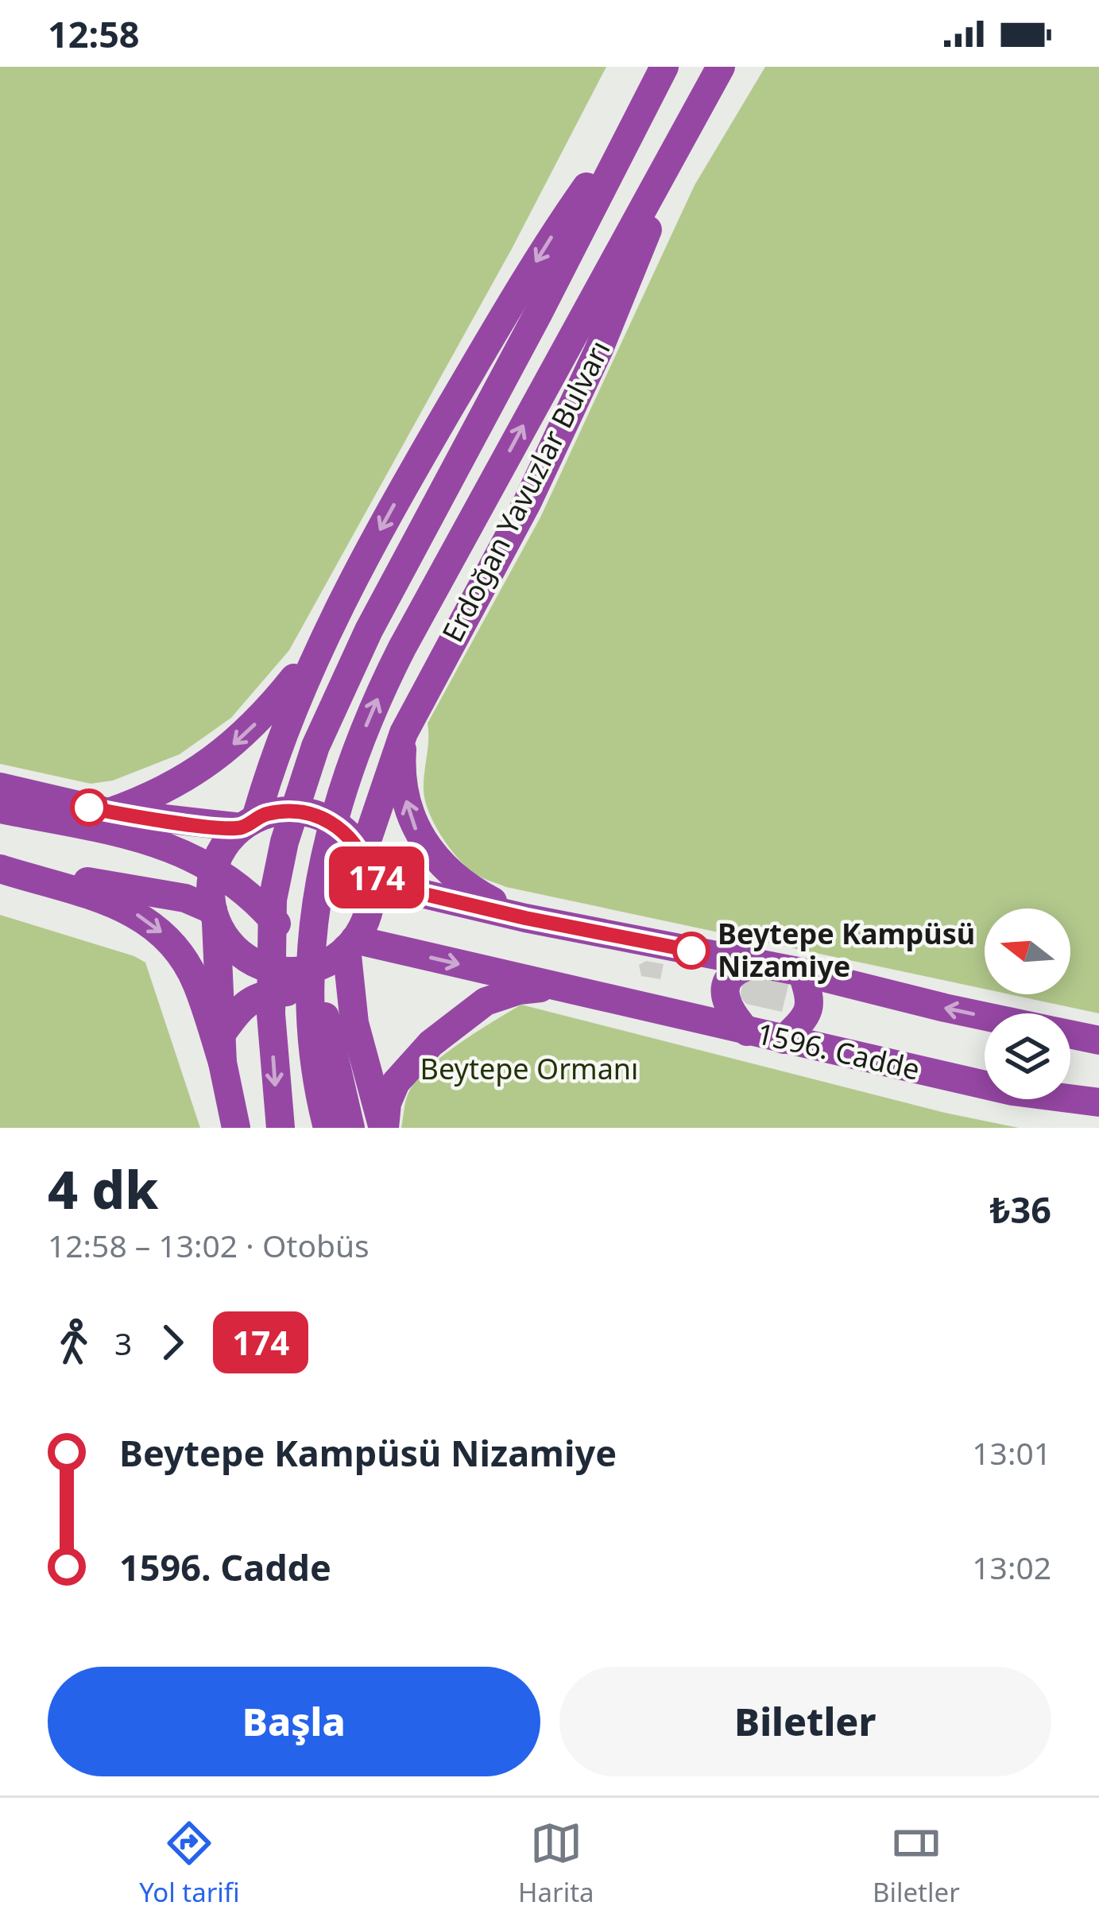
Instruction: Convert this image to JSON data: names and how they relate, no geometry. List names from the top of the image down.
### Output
{
  "streets": {
    "main road": ["Erdoğan Yavuzlar Bulvarı", "1596. Cadde"]
  },
  "crossings": [
    ["Erdoğan Yavuzlar Bulvarı", "1596. Cadde"]
  ],
  "parks": ["Beytepe Ormanı"],
  "places": ["Beytepe Kampüsü Nizamiye"],
  "lines": ["bus line 174"],
  "north": "left",
  "page": {
    "status": "12:58",
    "on_map": "174",
    "heading": ["4 dk", "12:58 – 13:02 · Otobüs", "₺36"],
    "legs": ["3", "174"],
    "list": [
      {
        "name": "Beytepe Kampüsü Nizamiye",
        "value": "13:01"
      },
      {
        "name": "1596. Cadde",
        "value": "13:02"
      }
    ],
    "buttons": ["Başla", "Biletler"],
    "tabs": ["Yol tarifi", "Harita", "Biletler"]
  }
}
